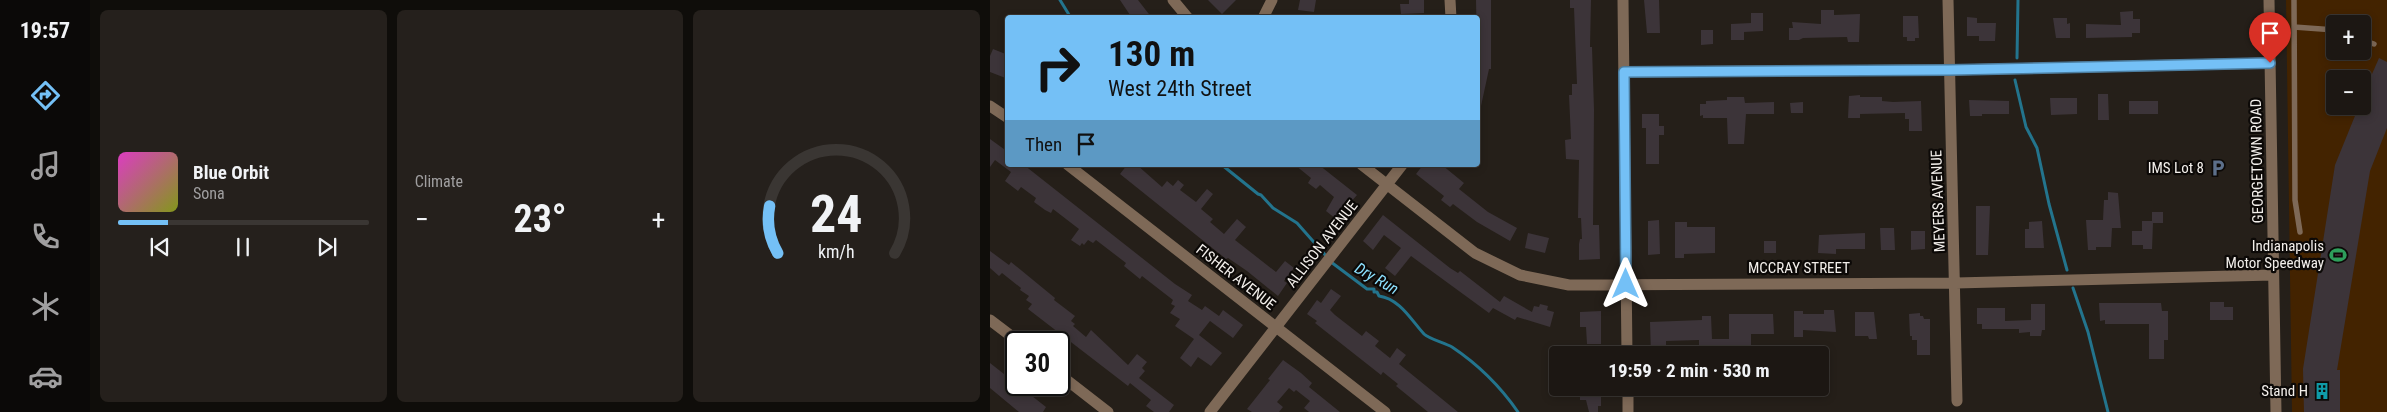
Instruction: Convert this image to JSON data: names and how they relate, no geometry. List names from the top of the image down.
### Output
{
  "streets": {
    "street": [
      "GEORGETOWN ROAD",
      "MEYERS AVENUE",
      "ALLISON AVENUE",
      "MCCRAY STREET",
      "FISHER AVENUE"
    ]
  },
  "crossings": [
    ["GEORGETOWN ROAD", "MCCRAY STREET"],
    ["MEYERS AVENUE", "MCCRAY STREET"],
    ["ALLISON AVENUE", "MCCRAY STREET"],
    ["ALLISON AVENUE", "FISHER AVENUE"]
  ],
  "water": ["Dry Run"],
  "places": {
    "parking": ["IMS Lot 8"],
    "sports": ["Indianapolis Motor Speedway"],
    "building": ["Stand H"]
  },
  "page": {
    "tabs": "19:57",
    "tile": "Climate",
    "map_buttons": ["+", "−"],
    "turn": ["130 m", "West 24th Street"],
    "then": "Then",
    "song": ["Blue Orbit", "Sona"],
    "heat": ["−", "23°", "+"],
    "limit": "30",
    "trip": "19:59 · 2 min · 530 m",
    "gauge": ["24", "km/h"]
  }
}
